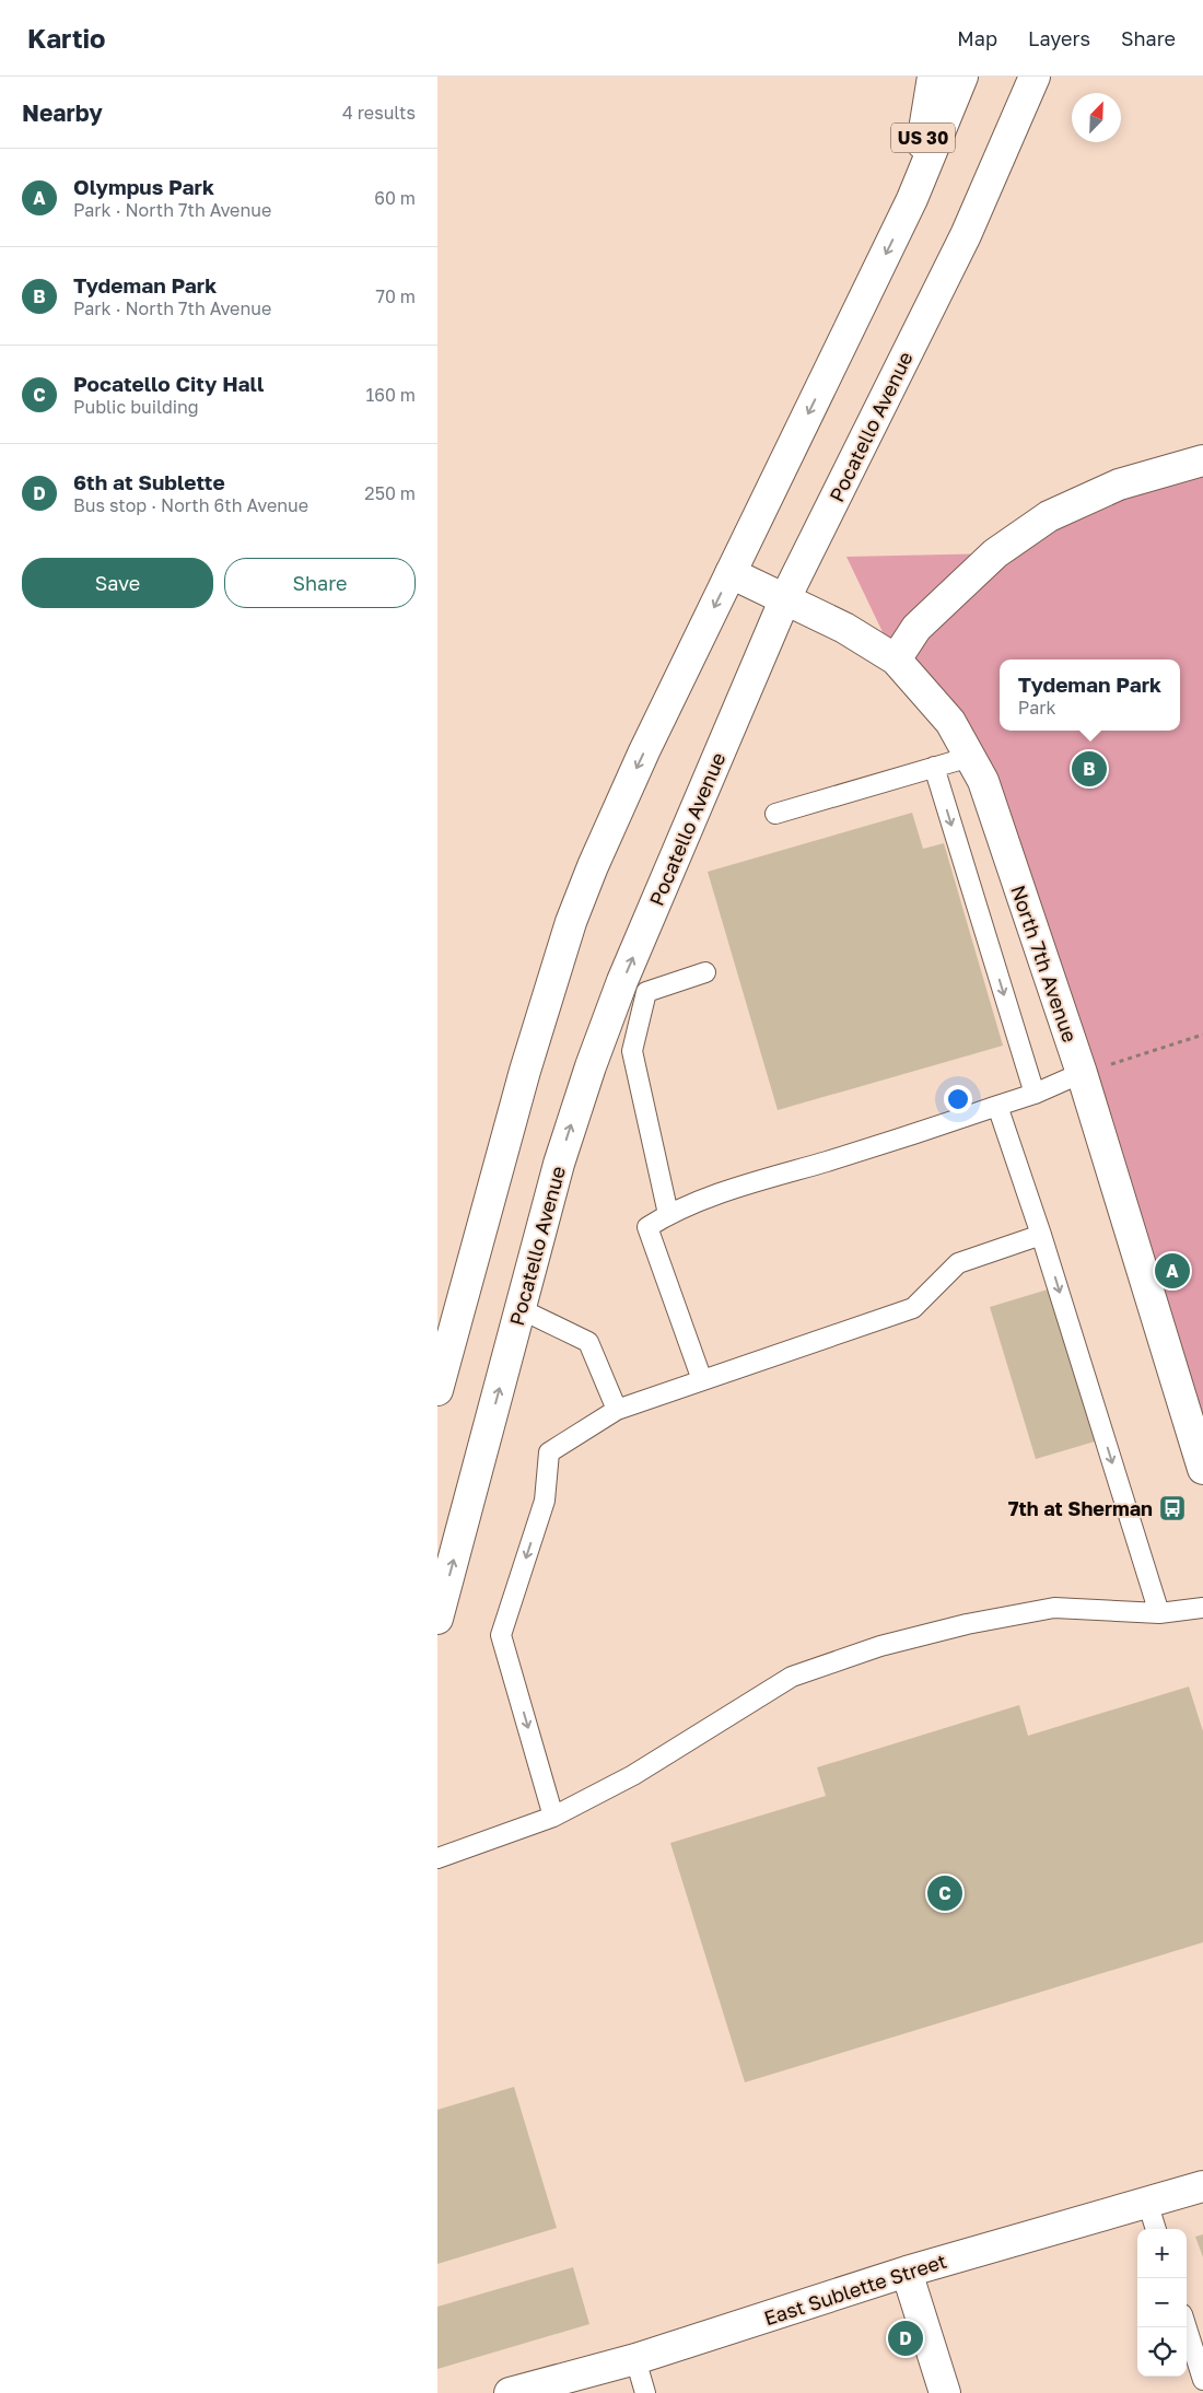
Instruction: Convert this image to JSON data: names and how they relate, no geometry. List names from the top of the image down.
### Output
{
  "streets": {
    "main road": [
      "US 30",
      "Pocatello Avenue",
      "North 7th Avenue",
      "East Sublette Street"
    ]
  },
  "crossings": [
    ["Pocatello Avenue", "North 7th Avenue"]
  ],
  "places": {
    "bus stop": ["7th at Sherman"]
  },
  "north": "top right",
  "page": {
    "header": "Kartio",
    "nav": ["Map", "Layers", "Share"],
    "heading": ["Nearby", "4 results"],
    "list": [
      {
        "mark": "A",
        "name": "Olympus Park",
        "note": "Park · North 7th Avenue",
        "value": "60 m"
      },
      {
        "mark": "B",
        "name": "Tydeman Park",
        "note": "Park · North 7th Avenue",
        "value": "70 m"
      },
      {
        "mark": "C",
        "name": "Pocatello City Hall",
        "note": "Public building",
        "value": "160 m"
      },
      {
        "mark": "D",
        "name": "6th at Sublette",
        "note": "Bus stop · North 6th Avenue",
        "value": "250 m"
      }
    ],
    "buttons": ["Save", "Share"],
    "popup": ["Tydeman Park", "Park"],
    "pins": [
      "B",
      "A",
      "C",
      "D"
    ],
    "map_buttons": ["+", "−"]
  }
}
